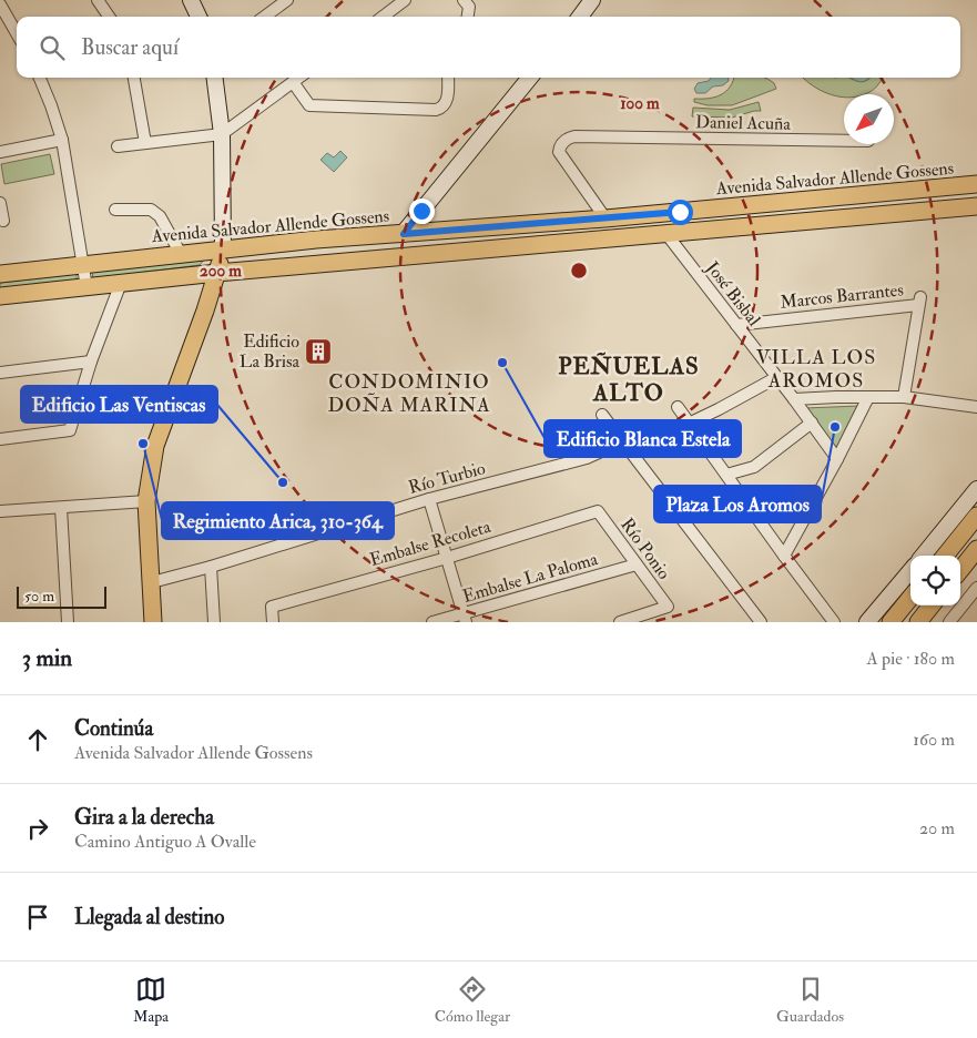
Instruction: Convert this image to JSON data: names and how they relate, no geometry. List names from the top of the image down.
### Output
{
  "streets": {
    "main road": ["Avenida Salvador Allende Gossens"],
    "street": [
      "Daniel Acuña",
      "José Bisbal",
      "Marcos Barrantes",
      "Río Turbio",
      "Embalse Recoleta",
      "Río Ponio",
      "Embalse La Paloma"
    ]
  },
  "crossings": [
    ["Daniel Acuña", "Avenida Salvador Allende Gossens"],
    ["José Bisbal", "Marcos Barrantes"],
    ["Embalse Recoleta", "Río Ponio"],
    ["Río Ponio", "Embalse La Paloma"]
  ],
  "districts": ["VILLA LOS AROMOS", "PEÑUELAS ALTO", "CONDOMINIO DOÑA MARINA"],
  "places": {
    "building": ["Edificio La Brisa"],
    "other": [
      "Edificio Blanca Estela",
      "Plaza Los Aromos",
      "Regimiento Arica, 310-364",
      "Edificio Las Ventiscas"
    ]
  },
  "scale_bar": "50 m",
  "north": "bottom left",
  "page": {
    "search": "Buscar aquí",
    "scale": "50 m",
    "heading": ["3 min", "A pie · 180 m"],
    "list": [
      ["Continúa", "Avenida Salvador Allende Gossens", "160 m"],
      ["Gira a la derecha", "Camino Antiguo A Ovalle", "20 m"],
      "Llegada al destino"
    ],
    "nav": ["Mapa", "Cómo llegar", "Guardados"]
  },
  "rings": ["100 m", "200 m"]
}
